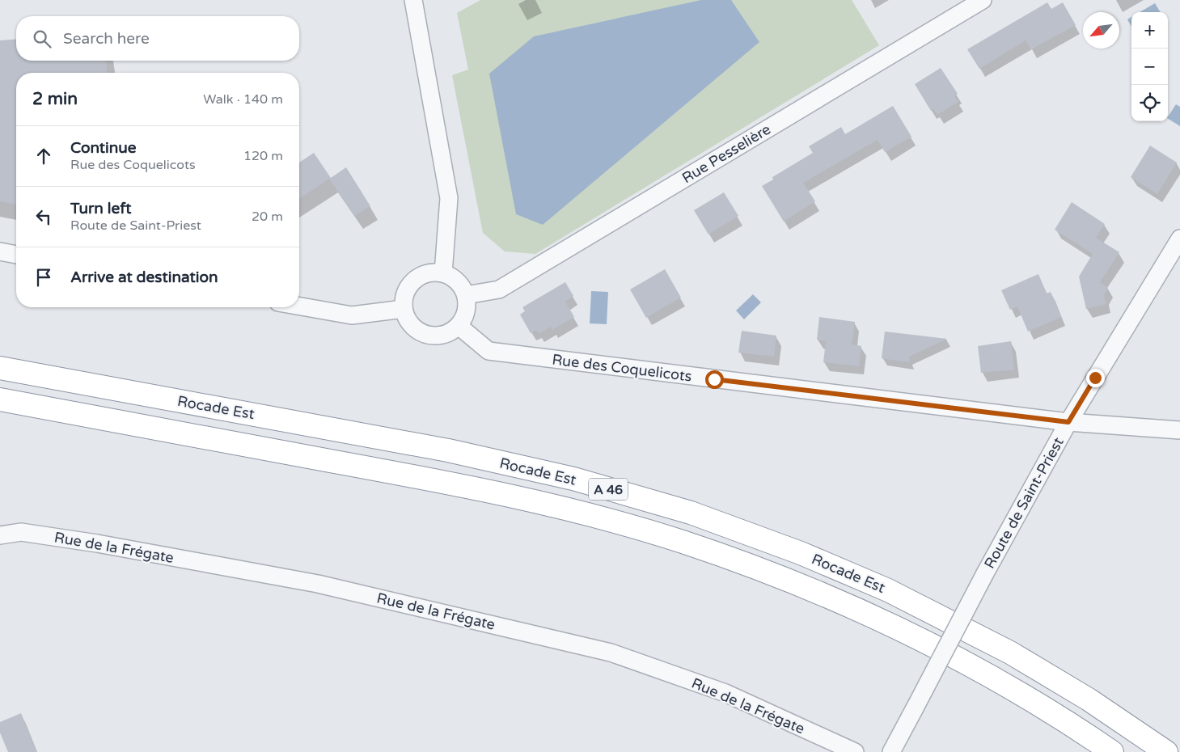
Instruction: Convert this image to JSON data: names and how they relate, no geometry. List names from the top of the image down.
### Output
{
  "streets": {
    "highway": ["Rocade Est", "A 46"],
    "street": [
      "Rue Pesselière",
      "Rue des Coquelicots",
      "Route de Saint-Priest",
      "Rue de la Frégate"
    ]
  },
  "crossings": [
    ["Rue Pesselière", "Rue des Coquelicots"],
    ["Rue des Coquelicots", "Route de Saint-Priest"]
  ],
  "north": "bottom left",
  "page": {
    "map_buttons": ["+", "−"],
    "search": "Search here",
    "heading": ["2 min", "Walk · 140 m"],
    "list": [
      ["Continue", "Rue des Coquelicots", "120 m"],
      ["Turn left", "Route de Saint-Priest", "20 m"],
      "Arrive at destination"
    ]
  }
}
